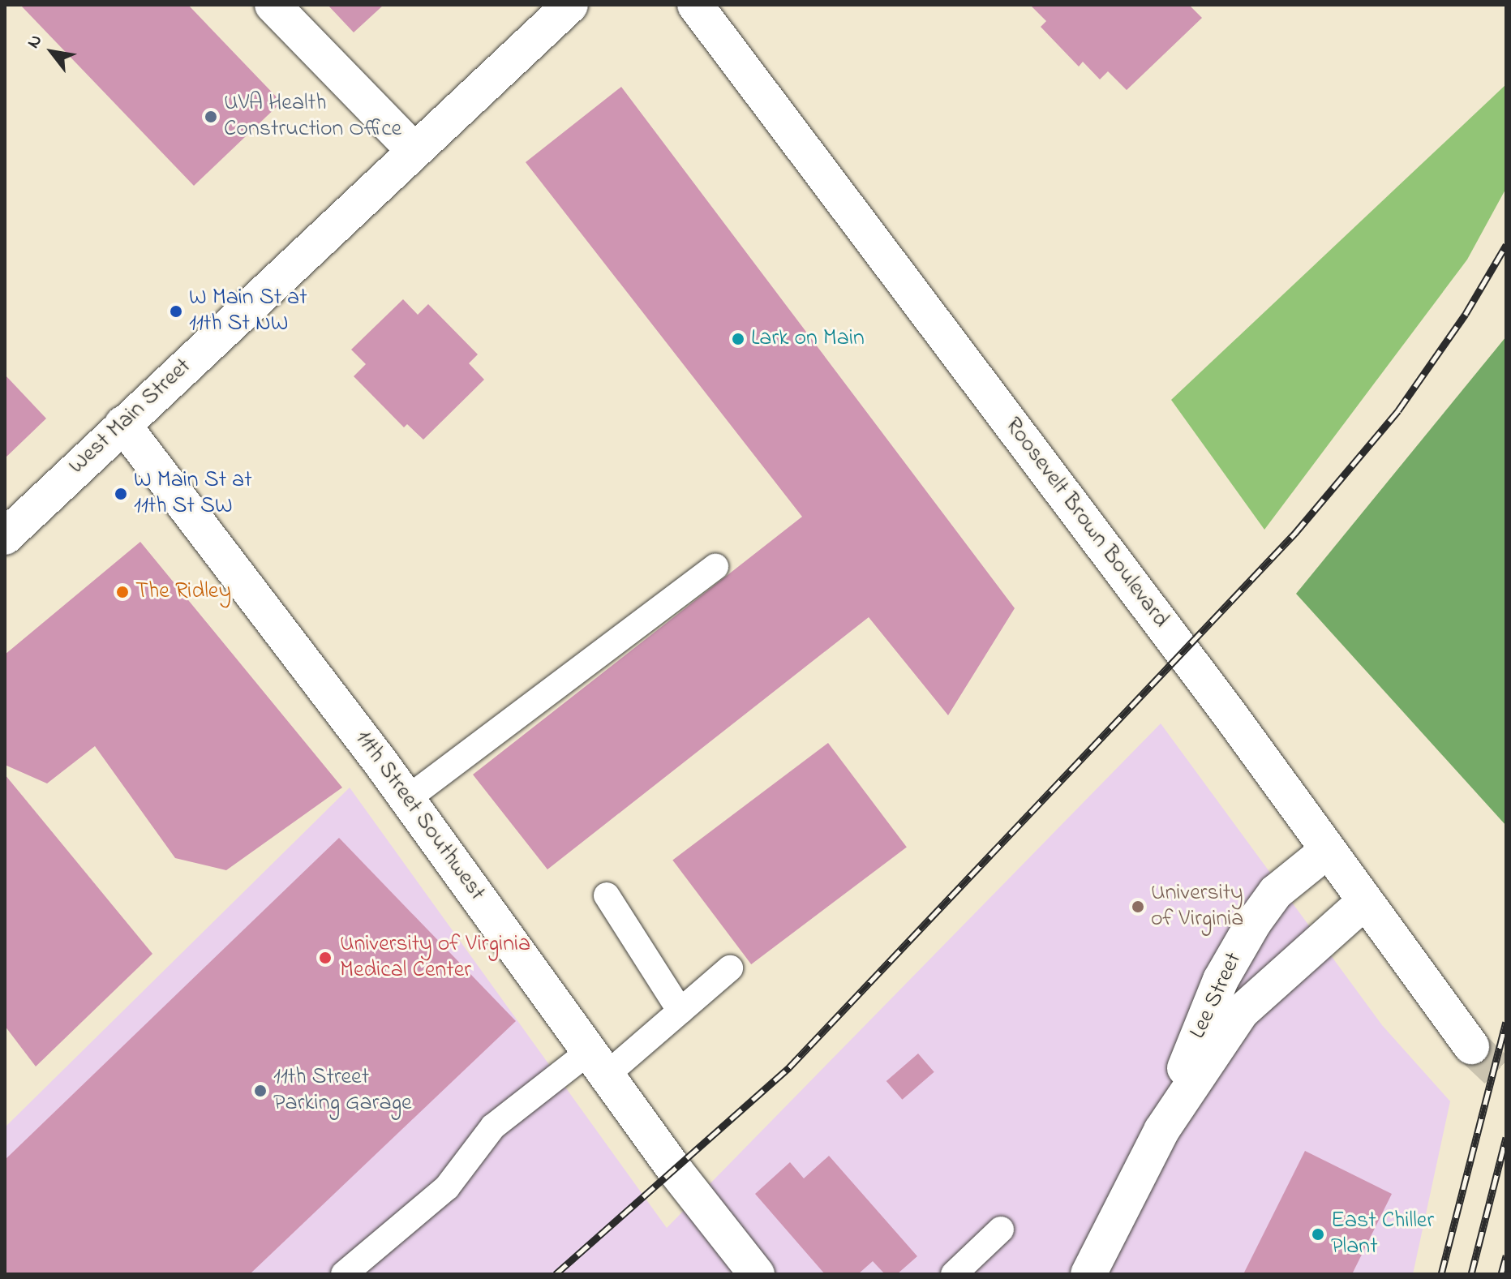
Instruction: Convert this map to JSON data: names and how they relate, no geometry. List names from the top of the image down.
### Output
{
  "streets": {
    "main road": [
      "West Main Street",
      "Roosevelt Brown Boulevard",
      "11th Street Southwest",
      "Lee Street"
    ]
  },
  "crossings": [
    ["West Main Street", "11th Street Southwest"],
    ["Roosevelt Brown Boulevard", "Lee Street"]
  ],
  "places": [
    "UVA Health Construction Office",
    "W Main St at 11th St NW",
    "Lark on Main",
    "W Main St at 11th St SW",
    "The Ridley",
    "University of Virginia",
    "University of Virginia Medical Center",
    "11th Street Parking Garage",
    "East Chiller Plant"
  ],
  "north": "top left"
}
